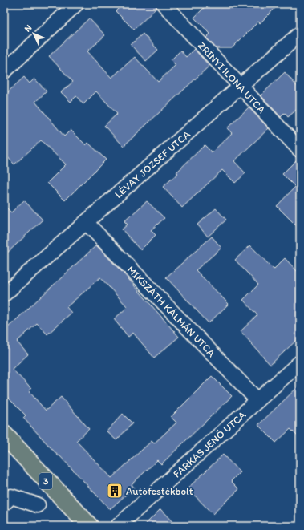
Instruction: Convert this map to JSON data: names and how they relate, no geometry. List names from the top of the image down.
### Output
{
  "streets": {
    "main road": ["3"],
    "street": [
      "ZRÍNYI ILONA UTCA",
      "LÉVAY JÓZSEF UTCA",
      "MIKSZÁTH KÁLMÁN UTCA",
      "FARKAS JENŐ UTCA"
    ]
  },
  "crossings": [
    ["ZRÍNYI ILONA UTCA", "LÉVAY JÓZSEF UTCA"],
    ["LÉVAY JÓZSEF UTCA", "MIKSZÁTH KÁLMÁN UTCA"],
    ["MIKSZÁTH KÁLMÁN UTCA", "FARKAS JENŐ UTCA"]
  ],
  "places": {
    "building": ["Autófestékbolt"]
  },
  "north": "top left"
}
